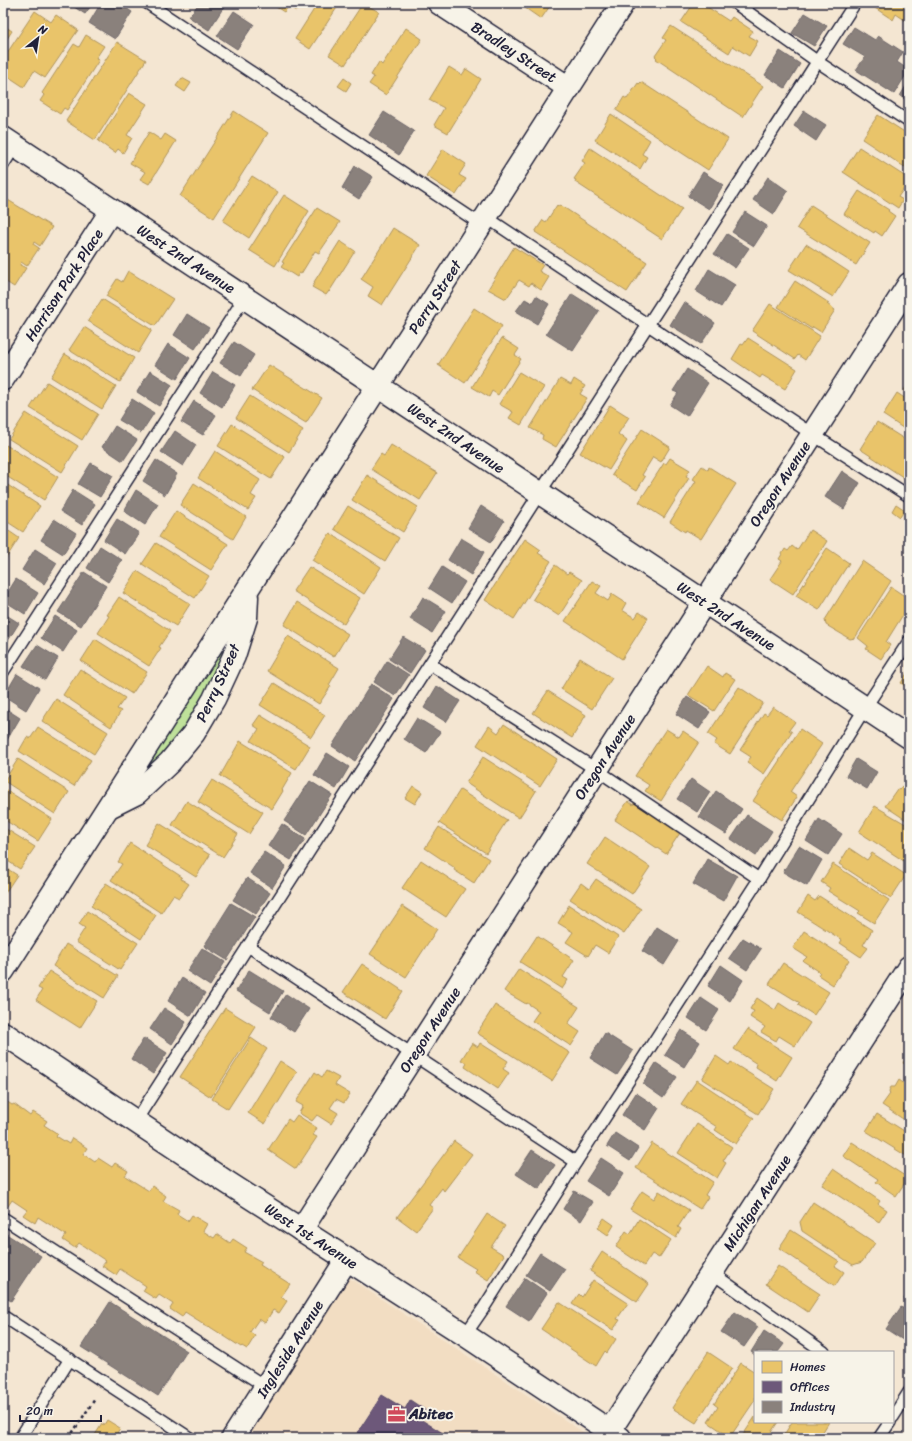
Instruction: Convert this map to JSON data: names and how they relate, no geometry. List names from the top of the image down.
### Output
{
  "streets": {
    "street": [
      "Bradley Street",
      "West 2nd Avenue",
      "Harrison Park Place",
      "Perry Street",
      "Oregon Avenue",
      "Michigan Avenue",
      "West 1st Avenue",
      "Ingleside Avenue"
    ]
  },
  "crossings": [
    ["Bradley Street", "Perry Street"],
    ["West 2nd Avenue", "Harrison Park Place"],
    ["West 2nd Avenue", "Perry Street"],
    ["West 2nd Avenue", "Oregon Avenue"],
    ["Oregon Avenue", "West 1st Avenue"],
    ["Michigan Avenue", "West 1st Avenue"],
    ["West 1st Avenue", "Ingleside Avenue"]
  ],
  "places": {
    "office": ["Abitec"]
  },
  "legend": ["Homes", "Offices", "Industry"],
  "scale_bar": "20 m",
  "north": "top right"
}
